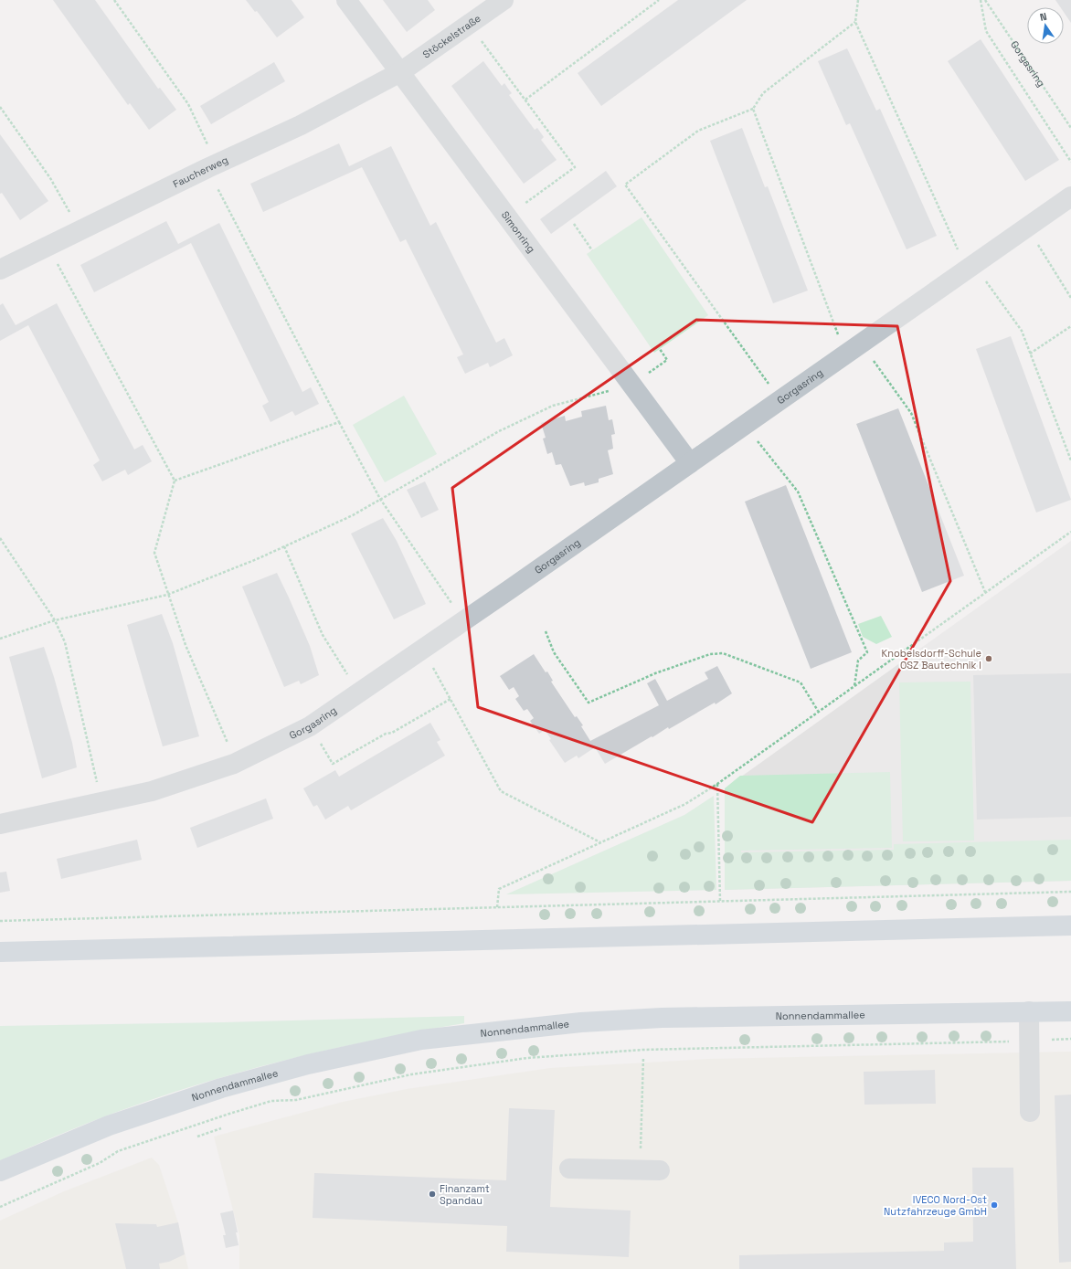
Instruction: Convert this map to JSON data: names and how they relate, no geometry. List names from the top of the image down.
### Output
{
  "streets": {
    "main road": ["Nonnendammallee"],
    "street": [
      "Stöckelstraße",
      "Gorgasring",
      "Faucherweg",
      "Simonring"
    ]
  },
  "crossings": [
    ["Stöckelstraße", "Faucherweg"],
    ["Stöckelstraße", "Simonring"],
    ["Gorgasring", "Simonring"],
    ["Faucherweg", "Simonring"]
  ],
  "places": ["Knobelsdorff-Schule OSZ Bautechnik I", "Finanzamt Spandau", "IVECO Nord-Ost Nutzfahrzeuge GmbH"],
  "north": "top"
}
